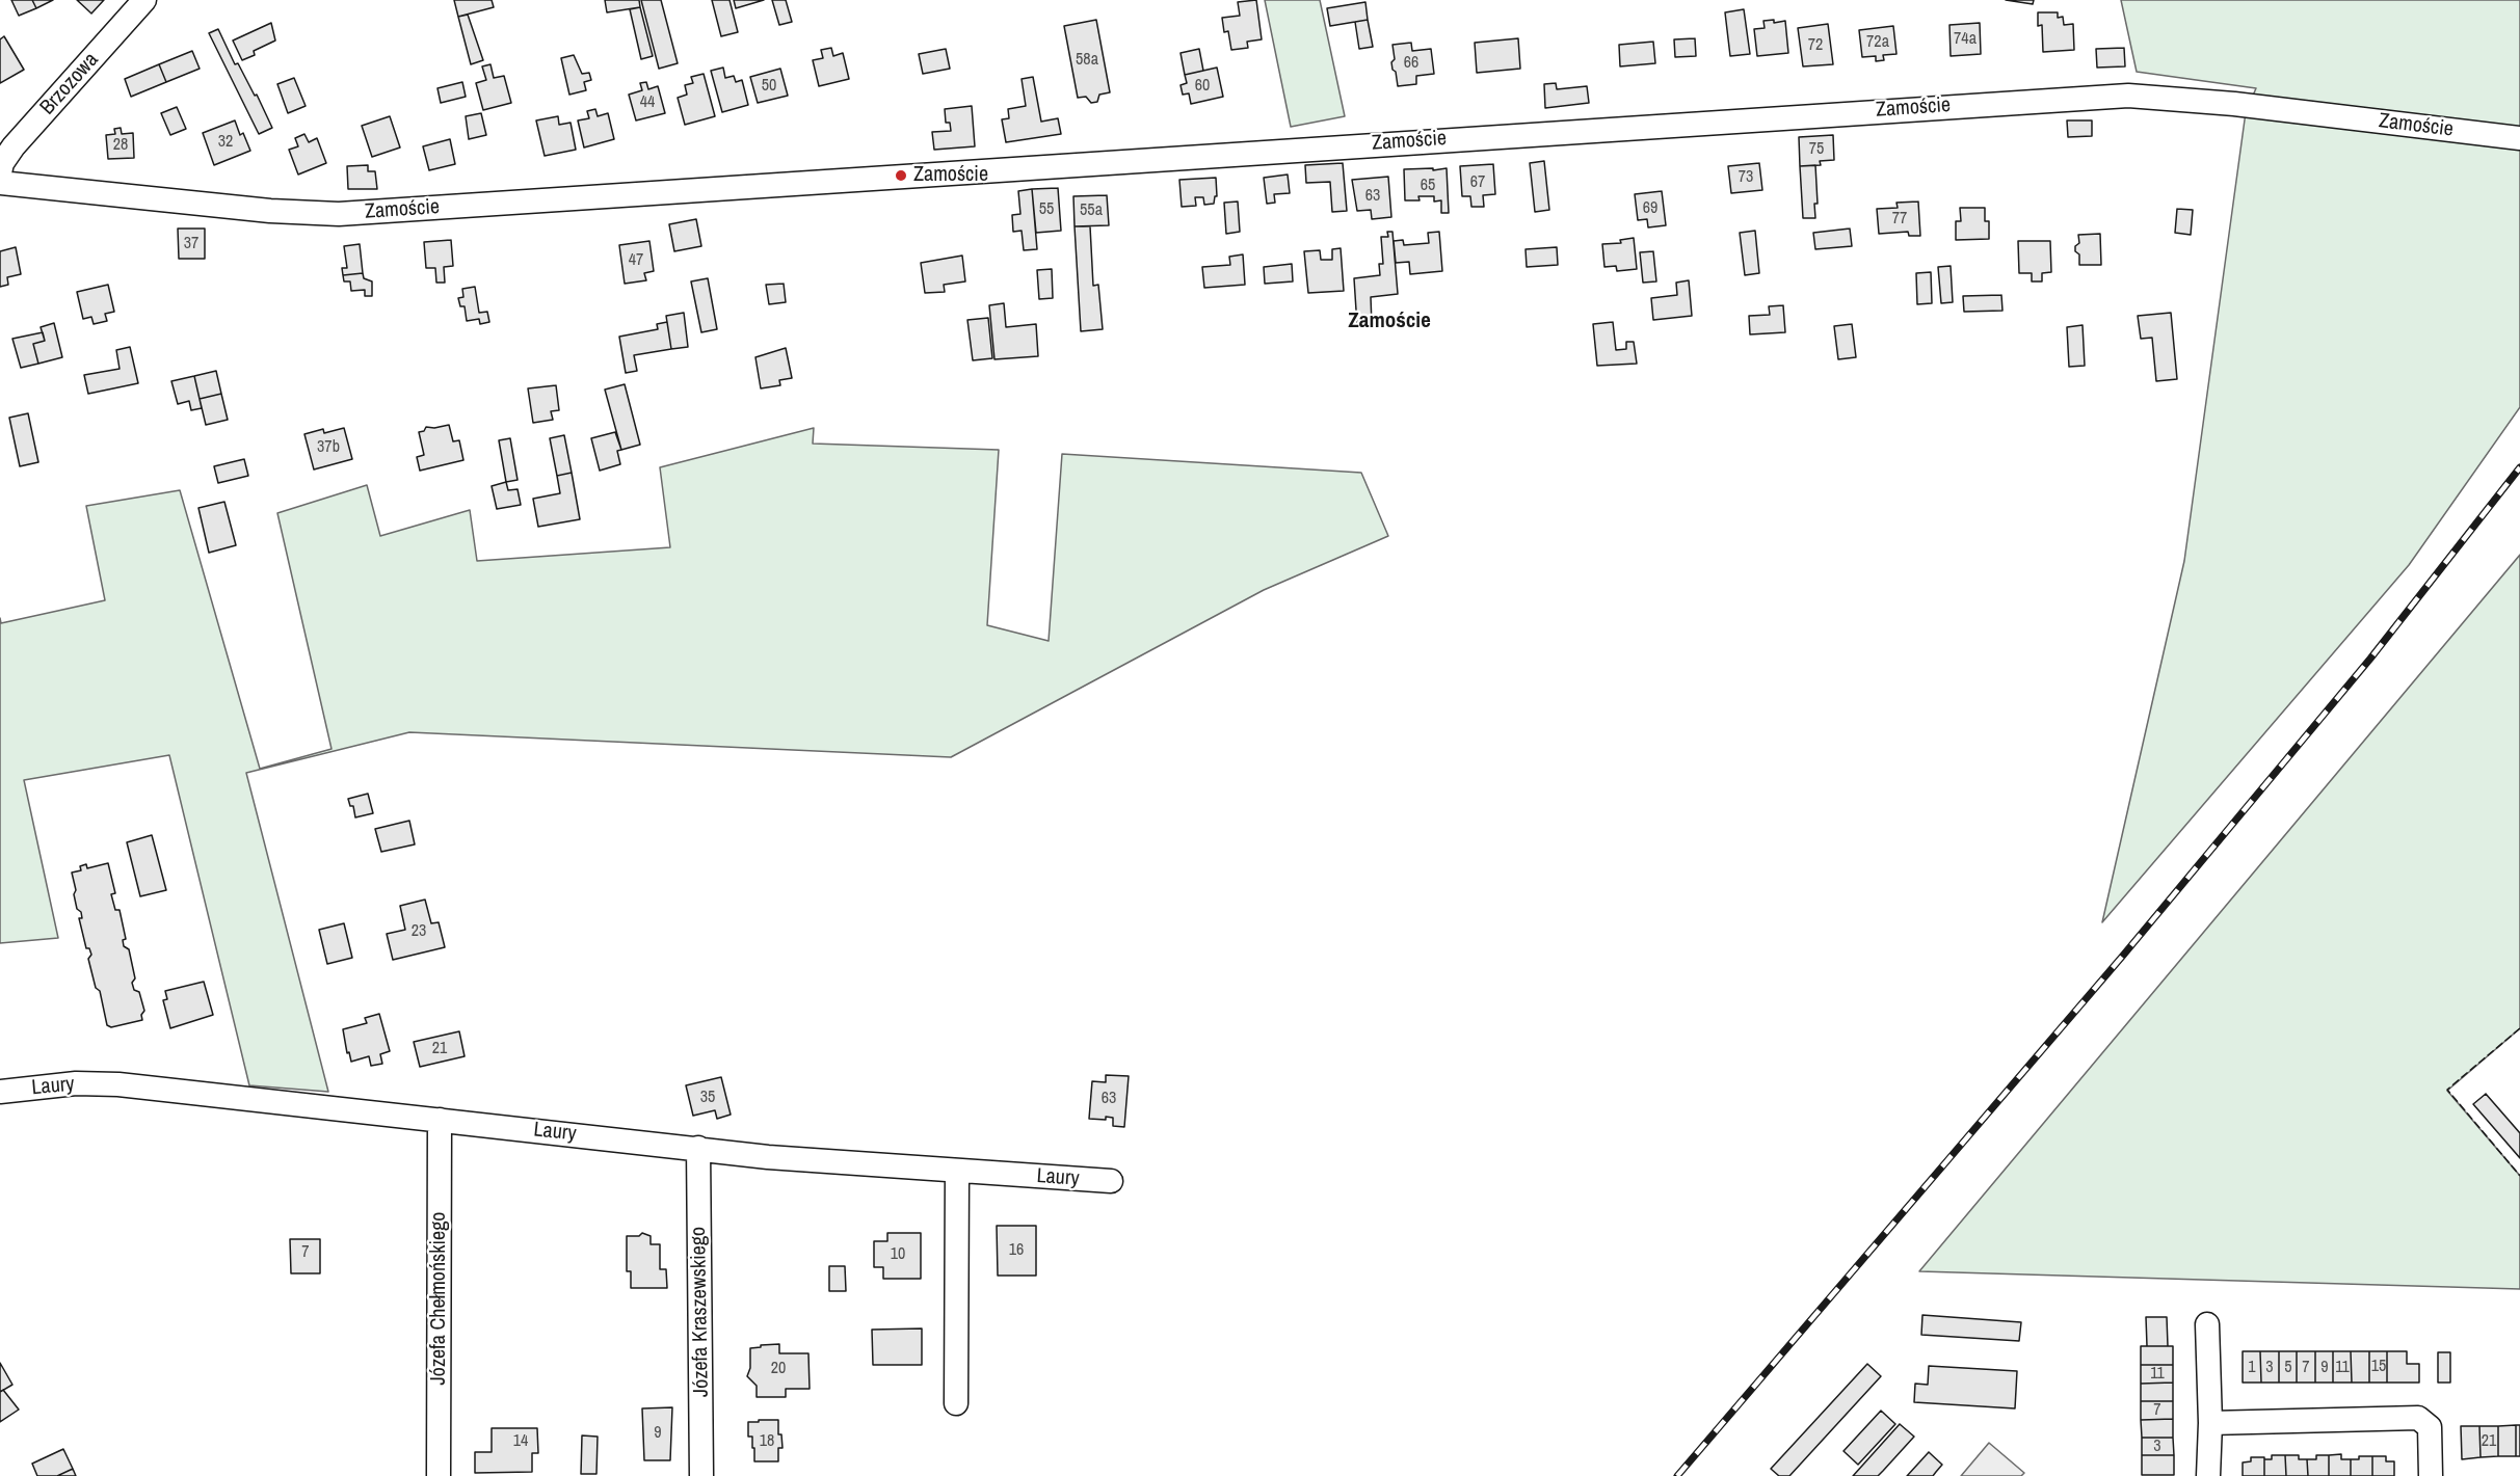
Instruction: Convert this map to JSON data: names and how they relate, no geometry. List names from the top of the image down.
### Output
{
  "streets": {
    "street": [
      "Brzozowa",
      "Zamoście",
      "Laury",
      "Józefa Chełmońskiego",
      "Józefa Kraszewskiego"
    ]
  },
  "crossings": [
    ["Laury", "Józefa Chełmońskiego"],
    ["Laury", "Józefa Kraszewskiego"]
  ],
  "districts": ["Zamoście"],
  "places": ["Zamoście"],
  "house_numbers": [
    "74a",
    "72a",
    "72",
    "58a",
    "66",
    "50",
    "60",
    "44",
    "32",
    "28",
    "75",
    "73",
    "67",
    "65",
    "63",
    "69",
    "55",
    "55a",
    "77",
    "37",
    "47",
    "37b",
    "23",
    "21",
    "35",
    "63",
    "16",
    "7",
    "10",
    "15",
    "1",
    "3",
    "5",
    "7",
    "9",
    "11",
    "20",
    "11",
    "7",
    "9",
    "14",
    "18",
    "21",
    "3"
  ]
}
